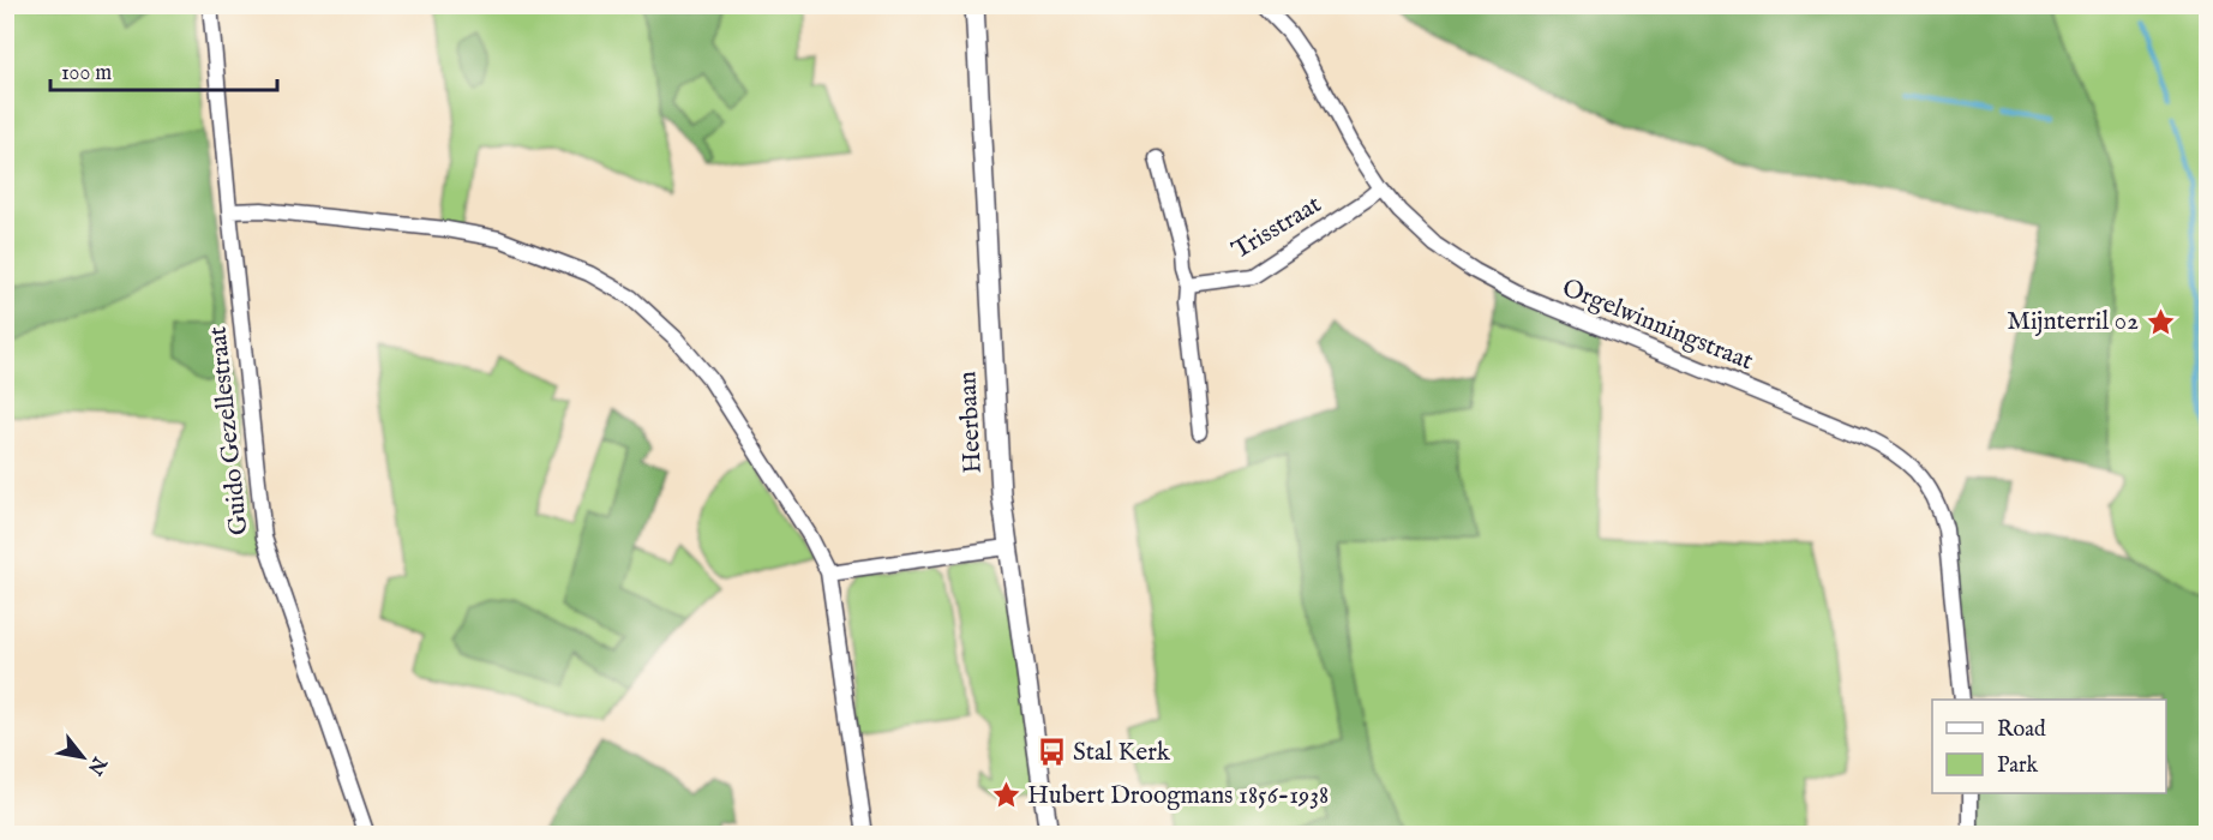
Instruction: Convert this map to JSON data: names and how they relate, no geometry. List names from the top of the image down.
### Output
{
  "streets": {
    "street": [
      "Trisstraat",
      "Orgelwinningstraat",
      "Heerbaan",
      "Guido Gezellestraat"
    ]
  },
  "crossings": [
    ["Trisstraat", "Orgelwinningstraat"]
  ],
  "places": {
    "place": ["Mijnterril 02", "Hubert Droogmans 1856-1938"],
    "bus stop": ["Stal Kerk"]
  },
  "legend": ["Road", "Park"],
  "scale_bar": "100 m",
  "north": "bottom right"
}
